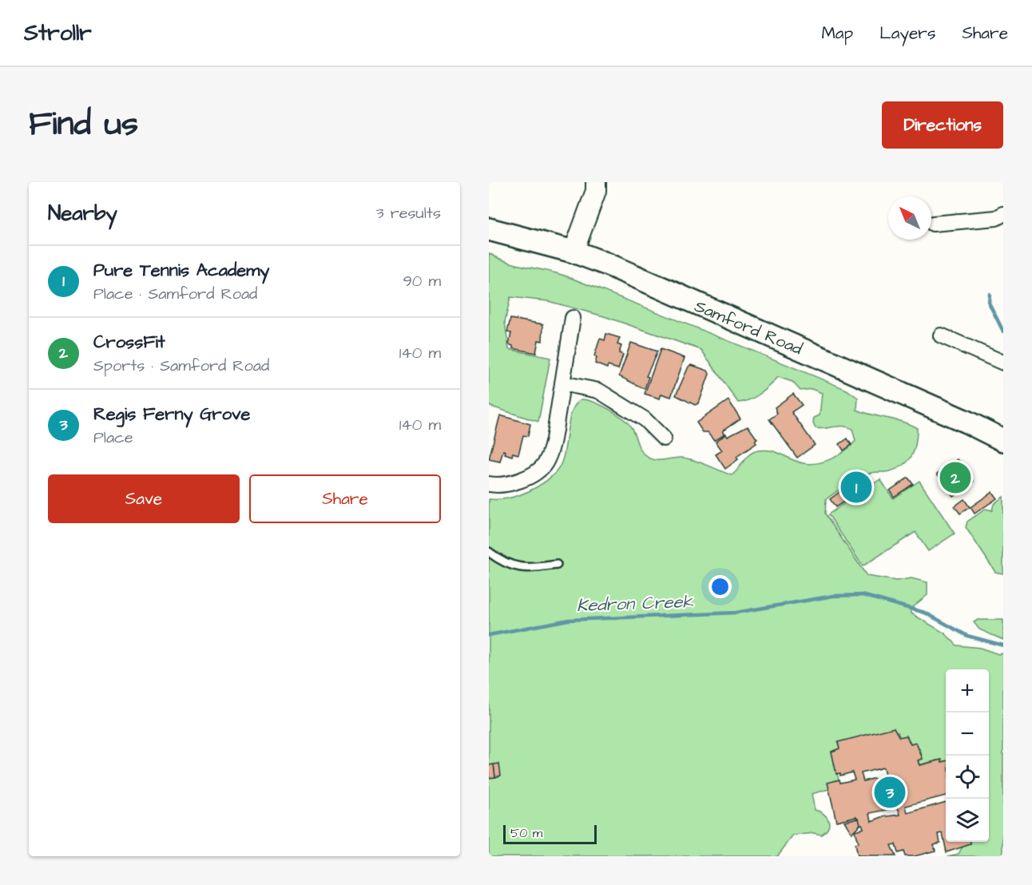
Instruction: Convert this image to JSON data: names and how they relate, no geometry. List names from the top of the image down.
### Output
{
  "streets": {
    "main road": ["Samford Road"]
  },
  "water": ["Kedron Creek"],
  "scale_bar": "50 m",
  "north": "top left",
  "page": {
    "header": "Strollr",
    "nav": ["Map", "Layers", "Share"],
    "title": "Find us",
    "buttons": [
      "Directions",
      ["Save", "Share"]
    ],
    "heading": ["Nearby", "3 results"],
    "list": [
      {
        "mark": "1",
        "name": "Pure Tennis Academy",
        "note": "Place · Samford Road",
        "value": "90 m"
      },
      {
        "mark": "2",
        "name": "CrossFit",
        "note": "Sports · Samford Road",
        "value": "140 m"
      },
      {
        "mark": "3",
        "name": "Regis Ferny Grove",
        "note": "Place",
        "value": "140 m"
      }
    ],
    "pins": ["2", "1", "3"],
    "map_buttons": ["+", "−"],
    "scale": "50 m"
  }
}
